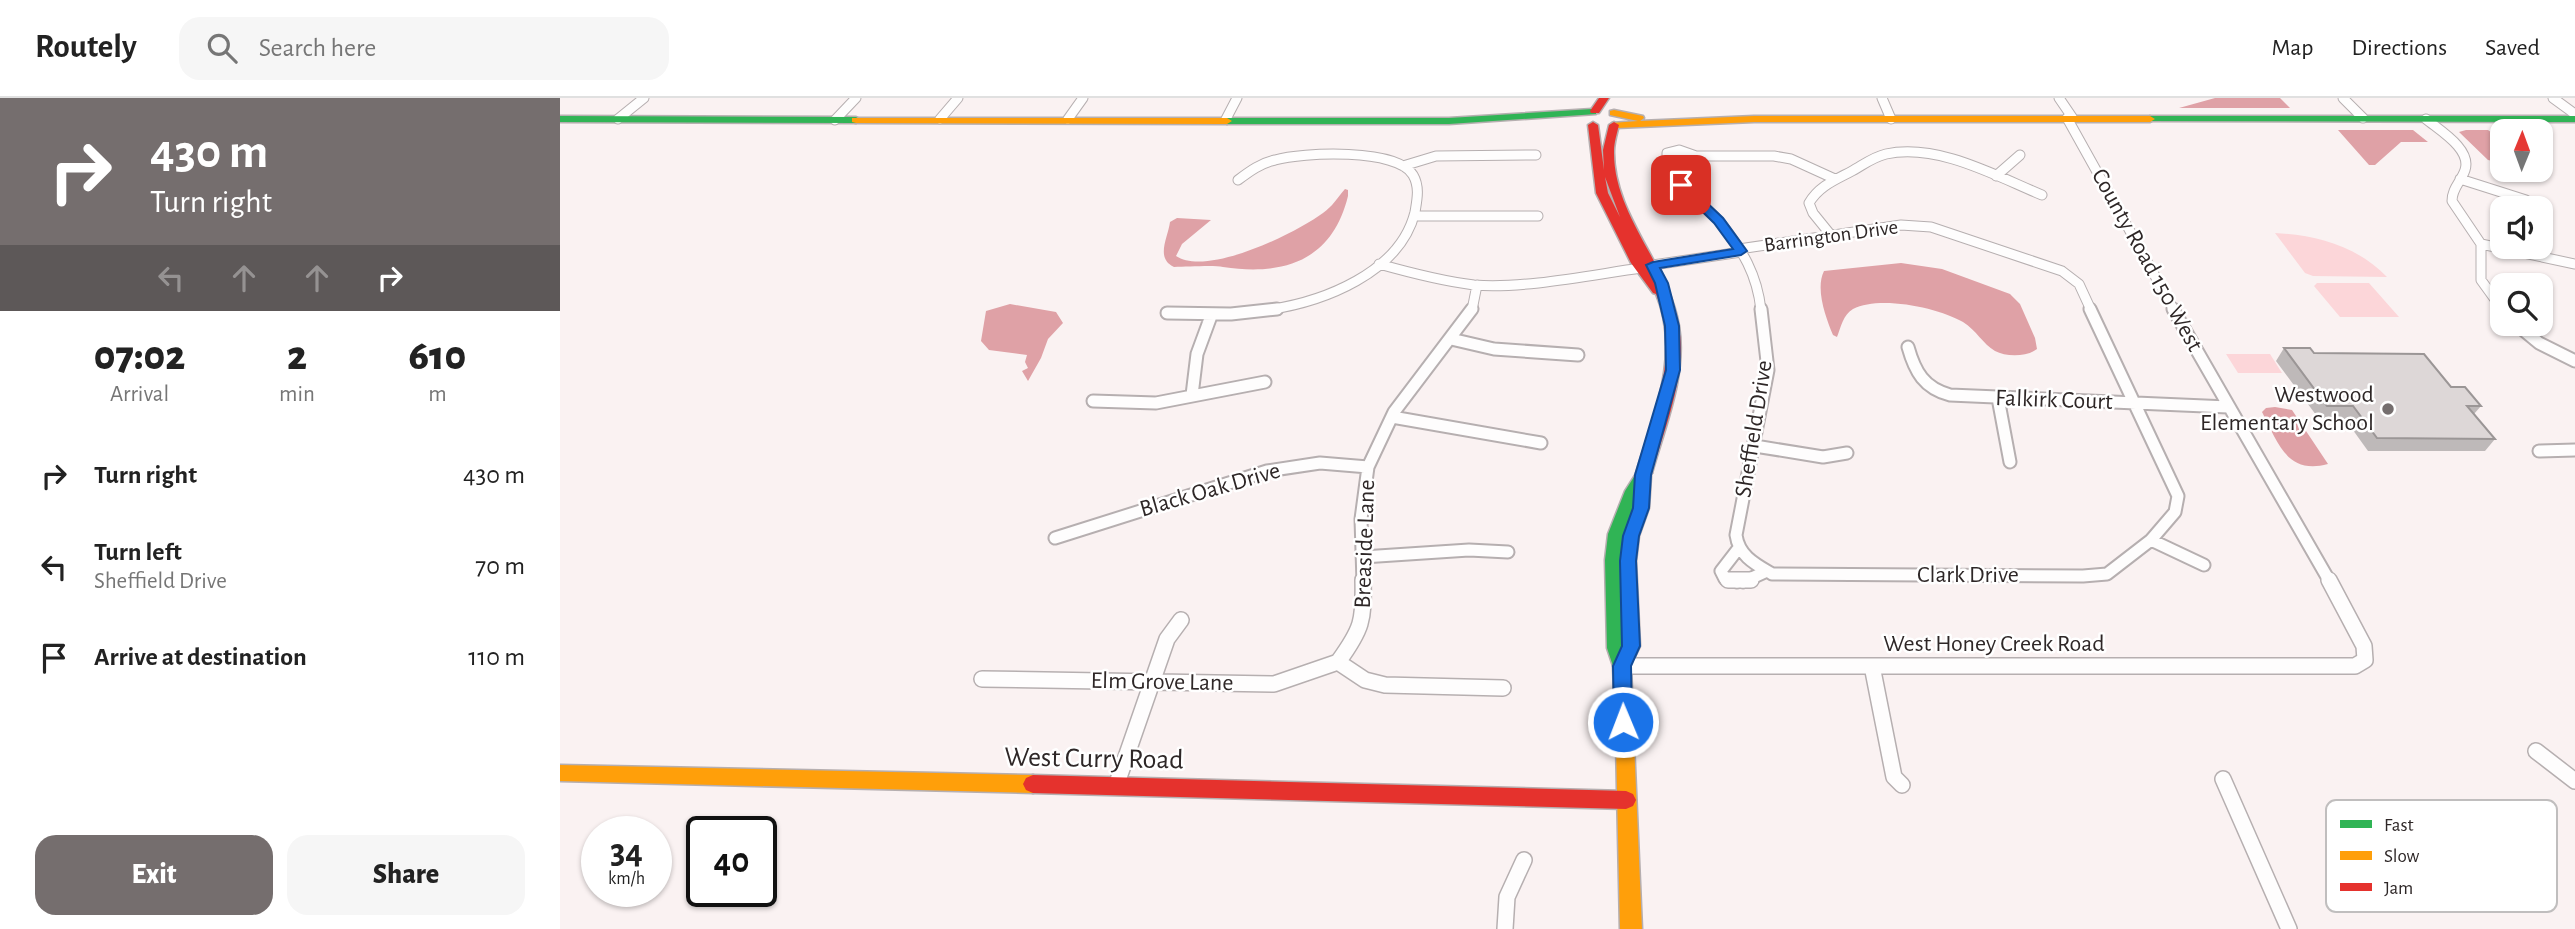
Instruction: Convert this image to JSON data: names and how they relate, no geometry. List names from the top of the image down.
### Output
{
  "streets": {
    "main road": ["West Curry Road"],
    "street": [
      "Barrington Drive",
      "County Road 150 West",
      "Falkirk Court",
      "Sheffield Drive",
      "Black Oak Drive",
      "Breaside Lane",
      "Clark Drive",
      "West Honey Creek Road",
      "Elm Grove Lane"
    ]
  },
  "crossings": [
    ["Barrington Drive", "Falkirk Court"],
    ["Barrington Drive", "Sheffield Drive"],
    ["Barrington Drive", "Breaside Lane"],
    ["Barrington Drive", "Clark Drive"],
    ["County Road 150 West", "Falkirk Court"],
    ["County Road 150 West", "West Honey Creek Road"],
    ["Falkirk Court", "Clark Drive"],
    ["Black Oak Drive", "Breaside Lane"],
    ["Breaside Lane", "Elm Grove Lane"]
  ],
  "places": ["Westwood Elementary School"],
  "legend": ["Fast", "Slow", "Jam"],
  "north": "top",
  "page": {
    "header": "Routely",
    "search": "Search here",
    "nav": ["Map", "Directions", "Saved"],
    "turn": ["430 m", "Turn right"],
    "eta": [
      "07:02",
      "Arrival",
      "2",
      "min",
      "610",
      "m"
    ],
    "list": [
      {
        "name": "Turn right",
        "value": "430 m"
      },
      {
        "name": "Turn left",
        "note": "Sheffield Drive",
        "value": "70 m"
      },
      {
        "name": "Arrive at destination",
        "value": "110 m"
      }
    ],
    "speed": "34 km/h",
    "limit": "40",
    "buttons": ["Exit", "Share"]
  }
}
